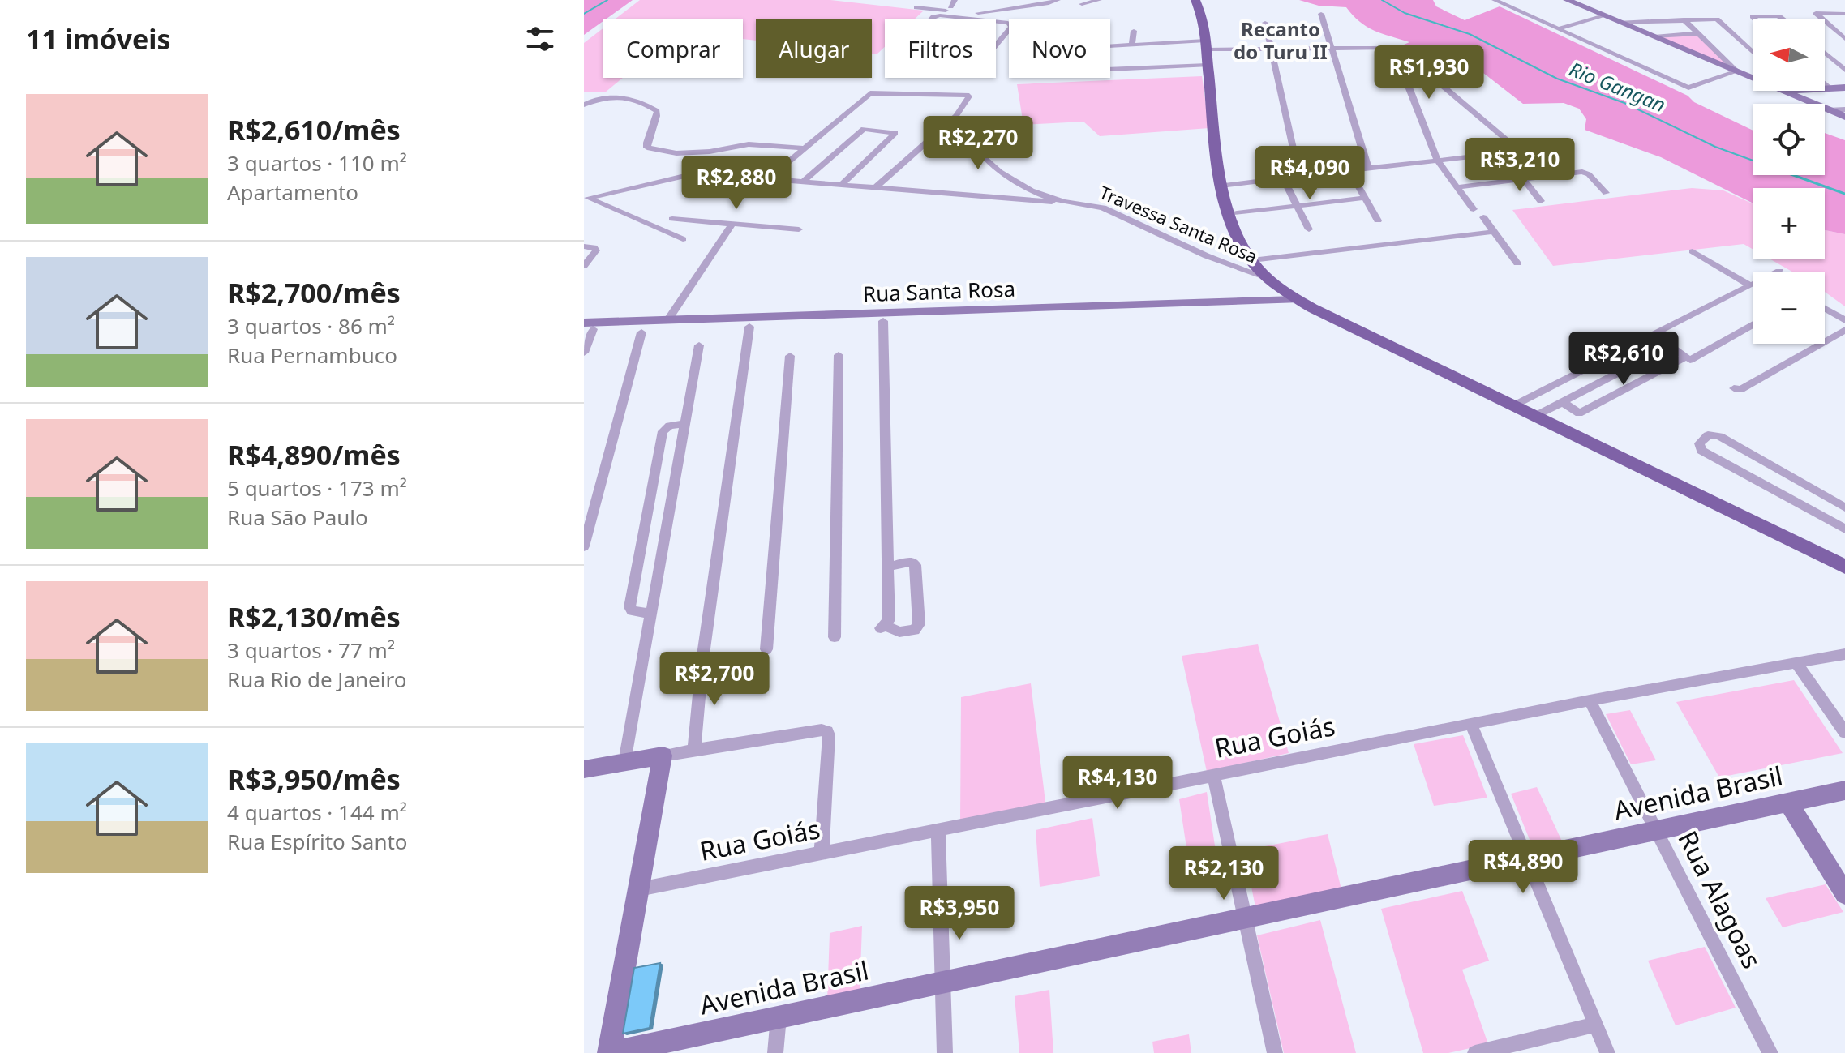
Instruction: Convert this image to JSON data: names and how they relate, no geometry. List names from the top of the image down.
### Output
{
  "streets": {
    "street": [
      "Travessa Santa Rosa",
      "Rua Santa Rosa",
      "Rua Goiás",
      "Avenida Brasil",
      "Rua Alagoas"
    ]
  },
  "crossings": [
    ["Rua Goiás", "Rua Alagoas"],
    ["Avenida Brasil", "Rua Alagoas"]
  ],
  "districts": ["Recanto do Turu II"],
  "water": ["Rio Gangan"],
  "north": "left",
  "page": {
    "heading": "11 imóveis",
    "map_buttons": ["+", "−"],
    "chip": [
      "Comprar",
      "Alugar",
      "Filtros",
      "Novo"
    ],
    "price": [
      "R$1,930",
      "R$2,270",
      "R$3,210",
      "R$4,090",
      "R$2,880",
      "R$2,610",
      "R$2,700",
      "R$4,130",
      "R$4,890",
      "R$2,130",
      "R$3,950"
    ],
    "list": [
      {
        "name": "R$2,610/mês",
        "note": "3 quartos · 110 m² · Apartamento"
      },
      {
        "name": "R$2,700/mês",
        "note": "3 quartos · 86 m² · Rua Pernambuco"
      },
      {
        "name": "R$4,890/mês",
        "note": "5 quartos · 173 m² · Rua São Paulo"
      },
      {
        "name": "R$2,130/mês",
        "note": "3 quartos · 77 m² · Rua Rio de Janeiro"
      },
      {
        "name": "R$3,950/mês",
        "note": "4 quartos · 144 m² · Rua Espírito Santo"
      }
    ]
  }
}
